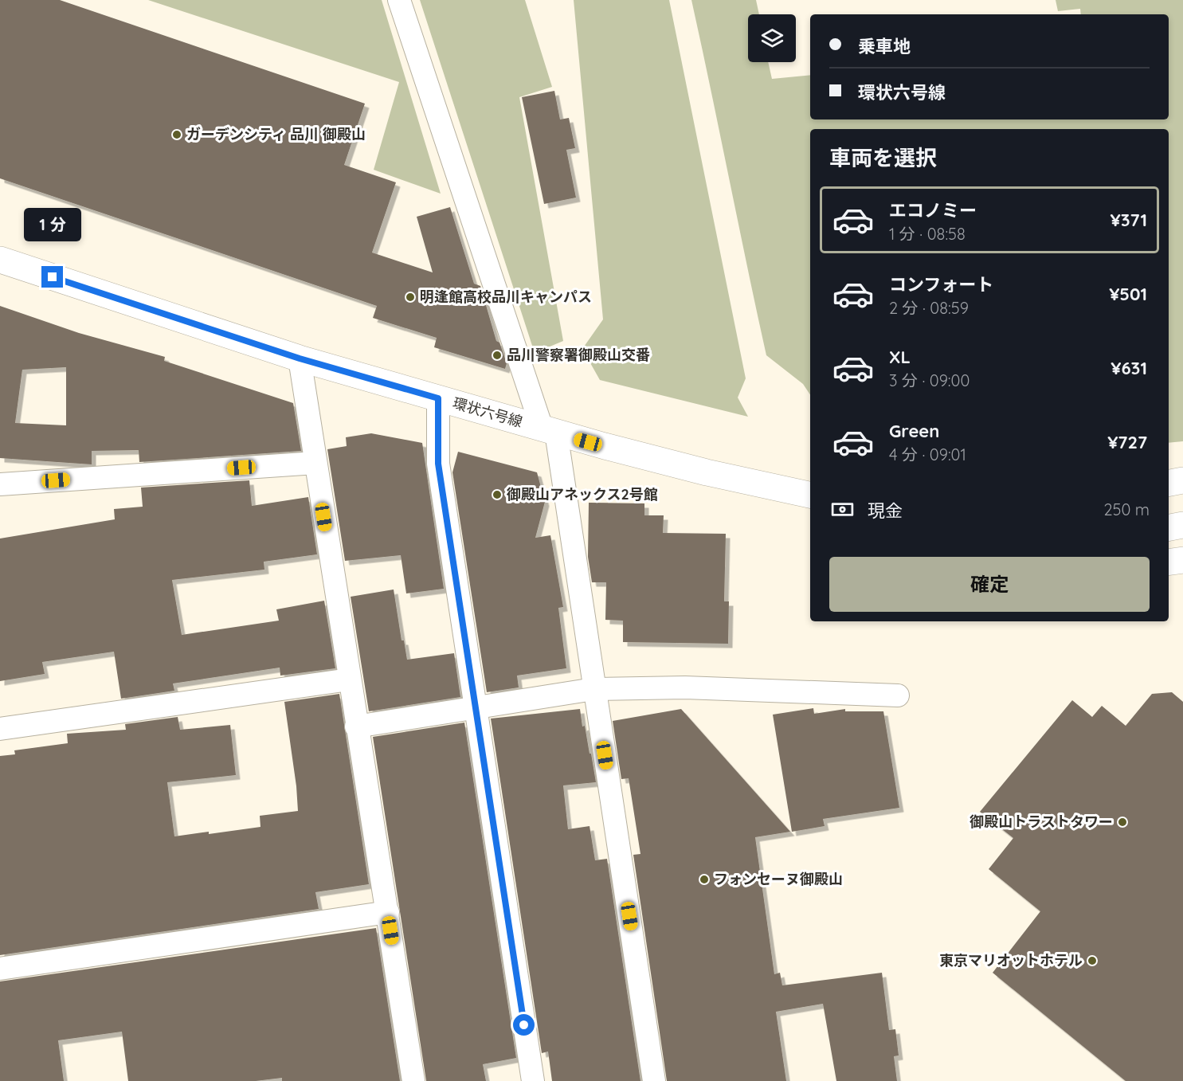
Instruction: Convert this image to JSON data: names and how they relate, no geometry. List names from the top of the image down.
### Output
{
  "streets": {
    "main road": ["環状六号線"]
  },
  "places": [
    "ガーデンシティ 品川 御殿山",
    "明逢館高校品川キャンパス",
    "品川警察署御殿山交番",
    "御殿山アネックス2号館",
    "御殿山トラストタワー",
    "フォンセーヌ御殿山",
    "東京マリオットホテル"
  ],
  "page": {
    "banner": ["乗車地", "環状六号線"],
    "heading": "車両を選択",
    "list": [
      {
        "name": "エコノミー",
        "note": "1 分 · 08:58",
        "value": "¥371"
      },
      {
        "name": "コンフォート",
        "note": "2 分 · 08:59",
        "value": "¥501"
      },
      {
        "name": "XL",
        "note": "3 分 · 09:00",
        "value": "¥631"
      },
      {
        "name": "Green",
        "note": "4 分 · 09:01",
        "value": "¥727"
      }
    ],
    "bubble": "1 分",
    "pay": ["現金", "250 m"],
    "buttons": "確定"
  }
}
